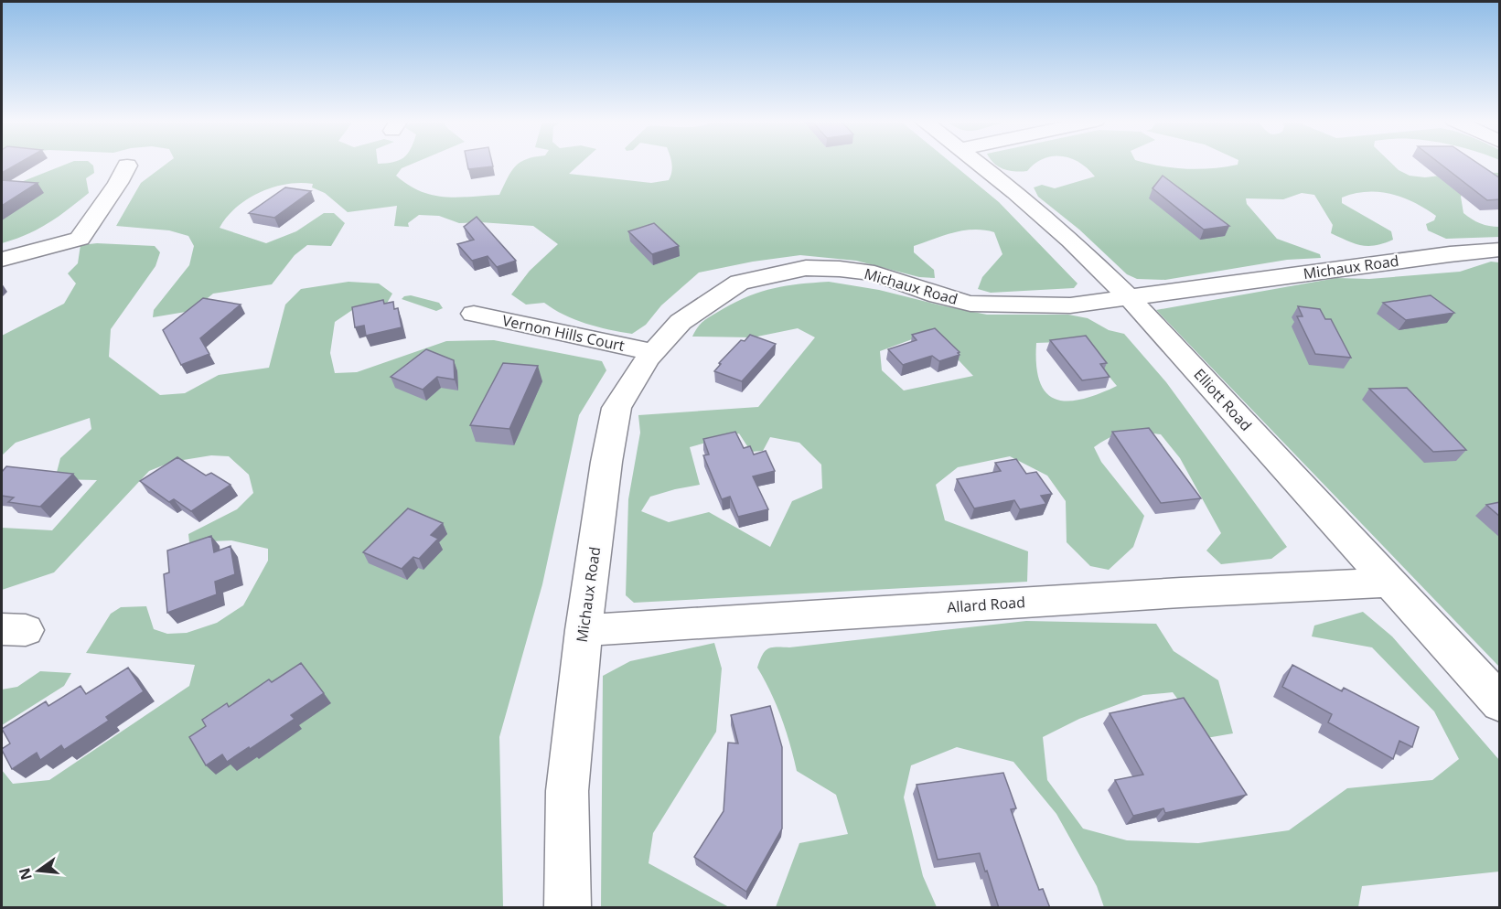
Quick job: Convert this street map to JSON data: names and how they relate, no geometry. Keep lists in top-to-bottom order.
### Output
{
  "streets": {
    "street": [
      "Michaux Road",
      "Vernon Hills Court",
      "Elliott Road",
      "Allard Road"
    ]
  },
  "crossings": [
    ["Michaux Road", "Vernon Hills Court"],
    ["Michaux Road", "Elliott Road"],
    ["Michaux Road", "Allard Road"],
    ["Elliott Road", "Allard Road"]
  ],
  "north": "left"
}
